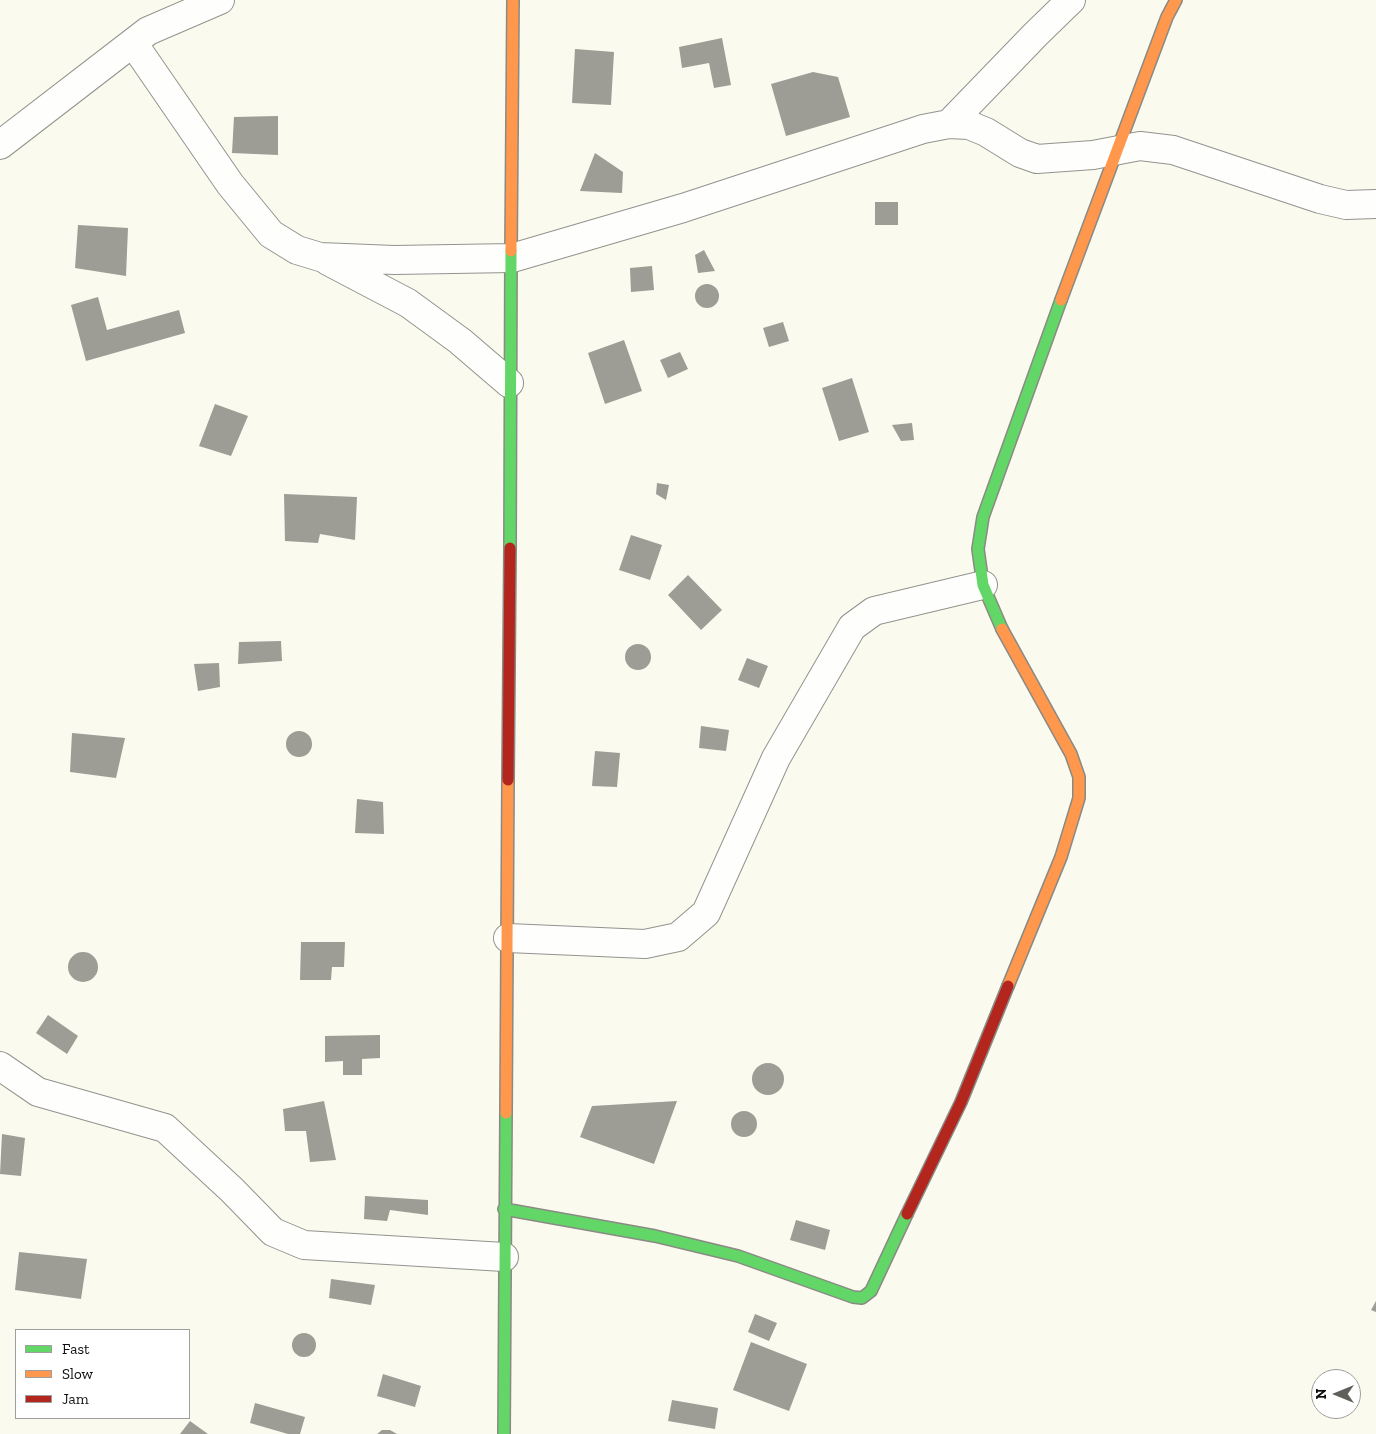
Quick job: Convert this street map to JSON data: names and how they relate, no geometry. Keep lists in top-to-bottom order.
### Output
{
  "legend": ["Fast", "Slow", "Jam"],
  "north": "left"
}
